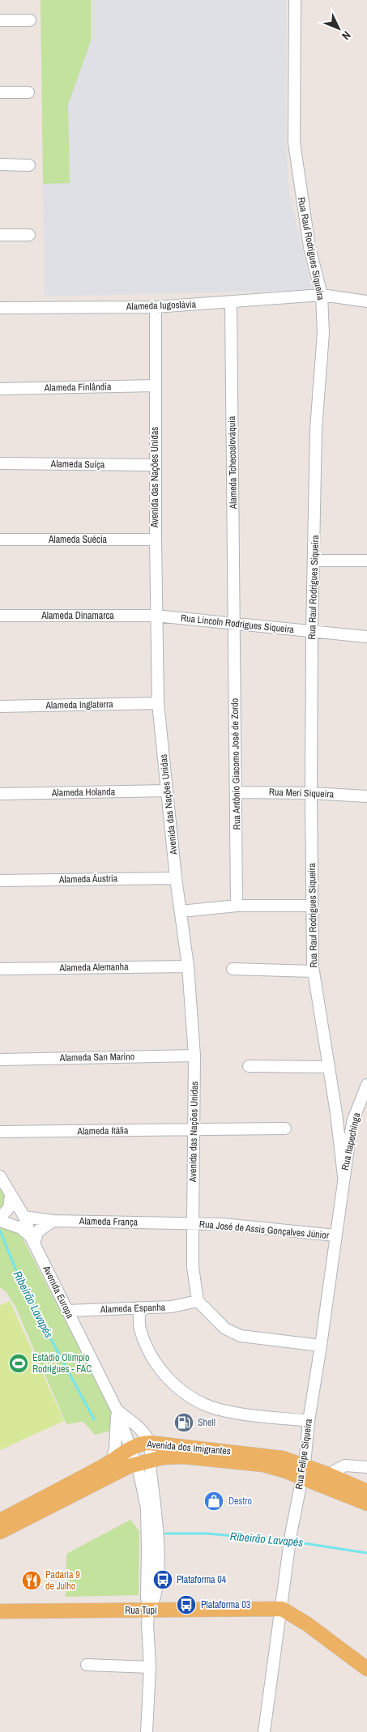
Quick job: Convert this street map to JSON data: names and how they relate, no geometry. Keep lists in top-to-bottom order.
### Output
{
  "streets": {
    "main road": ["Avenida dos Imigrantes", "Rua Tupi"],
    "street": [
      "Rua Raul Rodrigues Siqueira",
      "Alameda Iugoslávia",
      "Alameda Finlândia",
      "Alameda Tchecoslováquia",
      "Alameda Suíça",
      "Avenida das Nações Unidas",
      "Alameda Suécia",
      "Alameda Dinamarca",
      "Rua Lincoln Rodrigues Siqueira",
      "Alameda Inglaterra",
      "Rua Antônio Giacomo José de Zordo",
      "Alameda Holanda",
      "Rua Meri Siqueira",
      "Alameda Áustria",
      "Alameda Alemanha",
      "Alameda San Marino",
      "Alameda Itália",
      "Rua Itapechinga",
      "Alameda França",
      "Rua José de Assis Gonçalves Júnior",
      "Avenida Europa",
      "Alameda Espanha",
      "Rua Felipe Siqueira"
    ]
  },
  "crossings": [
    ["Rua Raul Rodrigues Siqueira", "Alameda Iugoslávia"],
    ["Rua Raul Rodrigues Siqueira", "Rua Lincoln Rodrigues Siqueira"],
    ["Rua Raul Rodrigues Siqueira", "Rua Meri Siqueira"],
    ["Rua Raul Rodrigues Siqueira", "Rua Itapechinga"],
    ["Rua Raul Rodrigues Siqueira", "Rua Felipe Siqueira"],
    ["Alameda Iugoslávia", "Alameda Tchecoslováquia"],
    ["Alameda Iugoslávia", "Avenida das Nações Unidas"],
    ["Alameda Finlândia", "Avenida das Nações Unidas"],
    ["Alameda Tchecoslováquia", "Rua Lincoln Rodrigues Siqueira"],
    ["Alameda Tchecoslováquia", "Rua Antônio Giacomo José de Zordo"],
    ["Alameda Suíça", "Avenida das Nações Unidas"],
    ["Avenida das Nações Unidas", "Alameda Suécia"],
    ["Avenida das Nações Unidas", "Alameda Dinamarca"],
    ["Avenida das Nações Unidas", "Rua Lincoln Rodrigues Siqueira"],
    ["Avenida das Nações Unidas", "Alameda Inglaterra"],
    ["Avenida das Nações Unidas", "Alameda Holanda"],
    ["Avenida das Nações Unidas", "Alameda Áustria"],
    ["Avenida das Nações Unidas", "Alameda Alemanha"],
    ["Avenida das Nações Unidas", "Alameda San Marino"],
    ["Avenida das Nações Unidas", "Alameda Itália"],
    ["Avenida das Nações Unidas", "Alameda França"],
    ["Avenida das Nações Unidas", "Rua José de Assis Gonçalves Júnior"],
    ["Avenida das Nações Unidas", "Alameda Espanha"],
    ["Alameda Dinamarca", "Rua Lincoln Rodrigues Siqueira"],
    ["Rua Lincoln Rodrigues Siqueira", "Rua Antônio Giacomo José de Zordo"],
    ["Rua Antônio Giacomo José de Zordo", "Rua Meri Siqueira"],
    ["Rua Itapechinga", "Rua Felipe Siqueira"],
    ["Alameda França", "Rua José de Assis Gonçalves Júnior"],
    ["Alameda França", "Avenida Europa"],
    ["Rua José de Assis Gonçalves Júnior", "Rua Felipe Siqueira"],
    ["Avenida Europa", "Alameda Espanha"],
    ["Avenida Europa", "Avenida dos Imigrantes"],
    ["Avenida Europa", "Rua Tupi"],
    ["Avenida dos Imigrantes", "Rua Felipe Siqueira"],
    ["Rua Felipe Siqueira", "Rua Tupi"]
  ],
  "water": ["Ribeirão Lavapés"],
  "places": {
    "sports": ["Estádio Olímpio Rodrigues - FAC"],
    "fuel station": ["Shell"],
    "shop": ["Destro"],
    "bus stop": ["Plataforma 04", "Plataforma 03"],
    "restaurant": ["Padaria 9 de Julho"]
  },
  "north": "bottom right"
}
